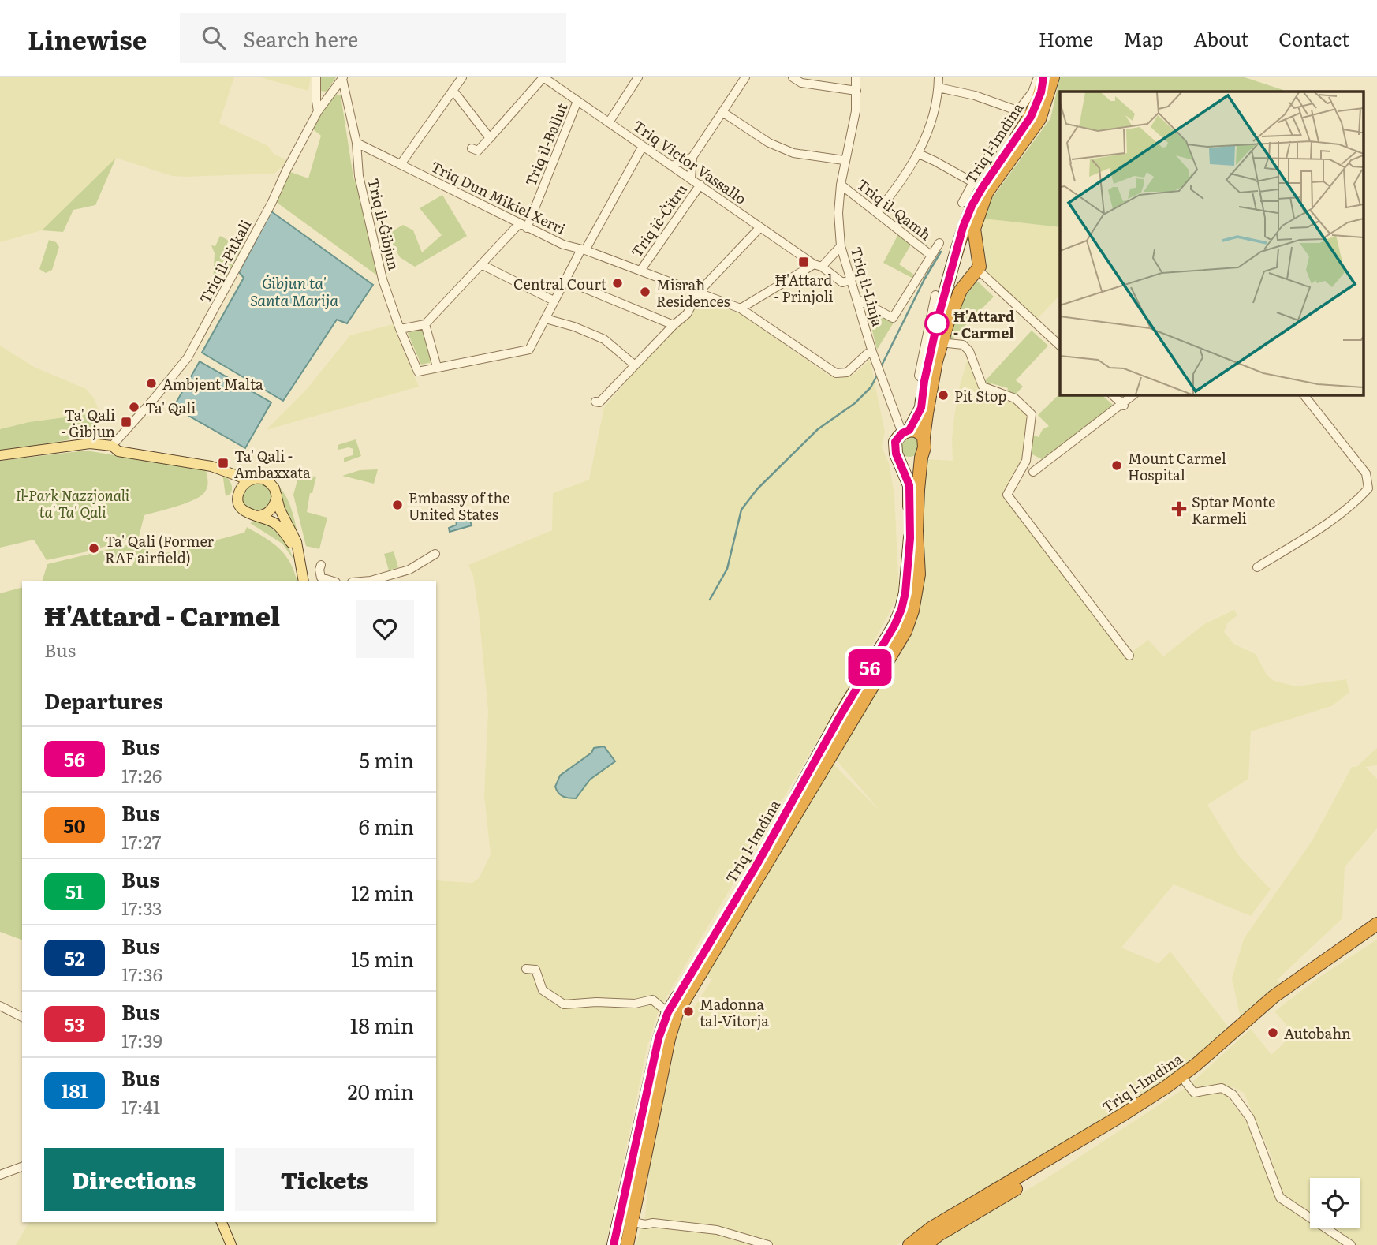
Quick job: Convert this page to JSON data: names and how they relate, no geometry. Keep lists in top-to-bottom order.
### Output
{
  "streets": {
    "highway": ["Triq l-Imdina"],
    "street": [
      "Triq il-Ballut",
      "Triq Victor Vassallo",
      "Triq Dun Mikiel Xerri",
      "Triq il-Qamħ",
      "Triq iċ-Ċitru",
      "Triq il-Ġibjun",
      "Triq il-Pitkali",
      "Triq il-Linja"
    ]
  },
  "crossings": [
    ["Triq l-Imdina", "Triq il-Linja"],
    ["Triq il-Ballut", "Triq Victor Vassallo"],
    ["Triq il-Ballut", "Triq Dun Mikiel Xerri"],
    ["Triq Victor Vassallo", "Triq iċ-Ċitru"],
    ["Triq Victor Vassallo", "Triq il-Linja"],
    ["Triq Dun Mikiel Xerri", "Triq iċ-Ċitru"],
    ["Triq Dun Mikiel Xerri", "Triq il-Ġibjun"],
    ["Triq Dun Mikiel Xerri", "Triq il-Linja"],
    ["Triq il-Qamħ", "Triq il-Linja"],
    ["Triq il-Ġibjun", "Triq il-Pitkali"]
  ],
  "water": ["Ġibjun ta' Santa Marija"],
  "parks": ["Il-Park Nazzjonali ta' Ta' Qali"],
  "places": {
    "transit": ["Ħ'Attard - Prinjoli", "Ta' Qali - Ġibjun", "Ta' Qali - Ambaxxata"],
    "other": [
      "Central Court",
      "Misraħ Residences",
      "Ħ'Attard - Carmel",
      "Ambjent Malta",
      "Pit Stop",
      "Ta' Qali",
      "Mount Carmel Hospital",
      "Embassy of the United States",
      "Ta' Qali (Former RAF airfield)",
      "Madonna tal-Vitorja",
      "Autobahn"
    ],
    "health": ["Sptar Monte Karmeli"]
  },
  "lines": ["bus line 56"],
  "page": {
    "header": "Linewise",
    "search": "Search here",
    "nav": [
      "Home",
      "Map",
      "About",
      "Contact"
    ],
    "on_map": "56",
    "heading": [
      ["Ħ'Attard - Carmel", "Bus"],
      "Departures"
    ],
    "list": [
      {
        "mark": "56",
        "name": "Bus",
        "note": "17:26",
        "value": "5 min"
      },
      {
        "mark": "50",
        "name": "Bus",
        "note": "17:27",
        "value": "6 min"
      },
      {
        "mark": "51",
        "name": "Bus",
        "note": "17:33",
        "value": "12 min"
      },
      {
        "mark": "52",
        "name": "Bus",
        "note": "17:36",
        "value": "15 min"
      },
      {
        "mark": "53",
        "name": "Bus",
        "note": "17:39",
        "value": "18 min"
      },
      {
        "mark": "181",
        "name": "Bus",
        "note": "17:41",
        "value": "20 min"
      }
    ],
    "buttons": ["Directions", "Tickets"]
  }
}
